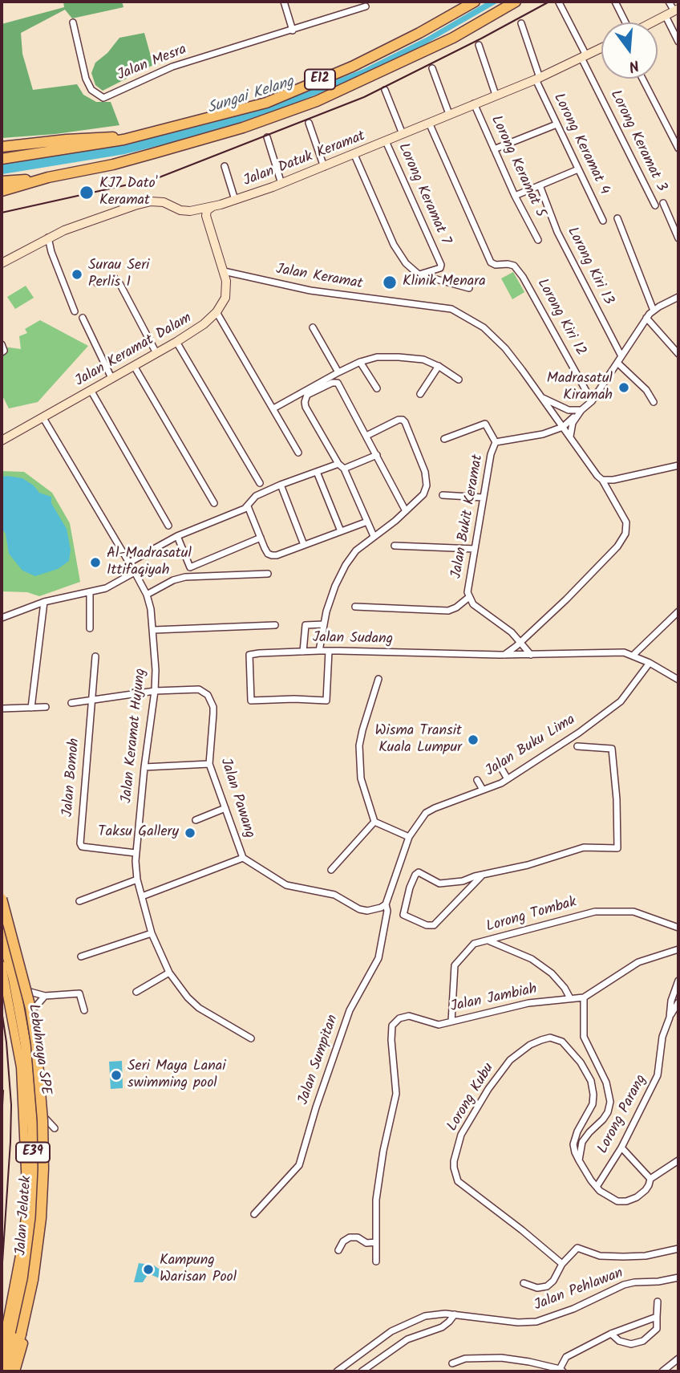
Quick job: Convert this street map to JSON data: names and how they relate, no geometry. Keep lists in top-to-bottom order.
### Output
{
  "streets": {
    "highway": ["E12", "Lebuhraya SPE", "E39"],
    "main road": ["Jalan Jelatek"],
    "street": [
      "Jalan Mesra",
      "Lorong Keramat 3",
      "Lorong Keramat 4",
      "Jalan Datuk Keramat",
      "Lorong Keramat 5",
      "Lorong Keramat 7",
      "Lorong Kiri 13",
      "Jalan Keramat",
      "Lorong Kiri 12",
      "Jalan Keramat Dalam",
      "Jalan Bukit Keramat",
      "Jalan Sudang",
      "Jalan Keramat Hujung",
      "Jalan Buku Lima",
      "Jalan Bomoh",
      "Jalan Pawang",
      "Lorong Tombak",
      "Jalan Jambiah",
      "Jalan Sumpitan",
      "Lorong Kubu",
      "Lorong Parang",
      "Jalan Pehlawan"
    ]
  },
  "crossings": [
    ["Lorong Keramat 3", "Jalan Datuk Keramat"],
    ["Lorong Keramat 4", "Jalan Datuk Keramat"],
    ["Jalan Datuk Keramat", "Lorong Keramat 5"],
    ["Jalan Datuk Keramat", "Lorong Keramat 7"],
    ["Jalan Datuk Keramat", "Lorong Kiri 12"],
    ["Jalan Keramat", "Jalan Bukit Keramat"],
    ["Jalan Keramat Dalam", "Jalan Keramat Hujung"],
    ["Jalan Bukit Keramat", "Jalan Sudang"],
    ["Jalan Keramat Hujung", "Jalan Bomoh"],
    ["Jalan Keramat Hujung", "Jalan Pawang"],
    ["Jalan Buku Lima", "Jalan Sumpitan"],
    ["Jalan Bomoh", "Jalan Pawang"],
    ["Lorong Tombak", "Jalan Jambiah"],
    ["Lebuhraya SPE", "Jalan Jelatek"]
  ],
  "water": ["Sungai Kelang"],
  "places": [
    "KJ7 Dato' Keramat",
    "Surau Seri Perlis 1",
    "Klinik Menara",
    "Madrasatul Kiramah",
    "Al-Madrasatul Ittifaqiyah",
    "Wisma Transit Kuala Lumpur",
    "Taksu Gallery",
    "Seri Maya Lanai swimming pool",
    "Kampung Warisan Pool"
  ],
  "north": "bottom"
}
